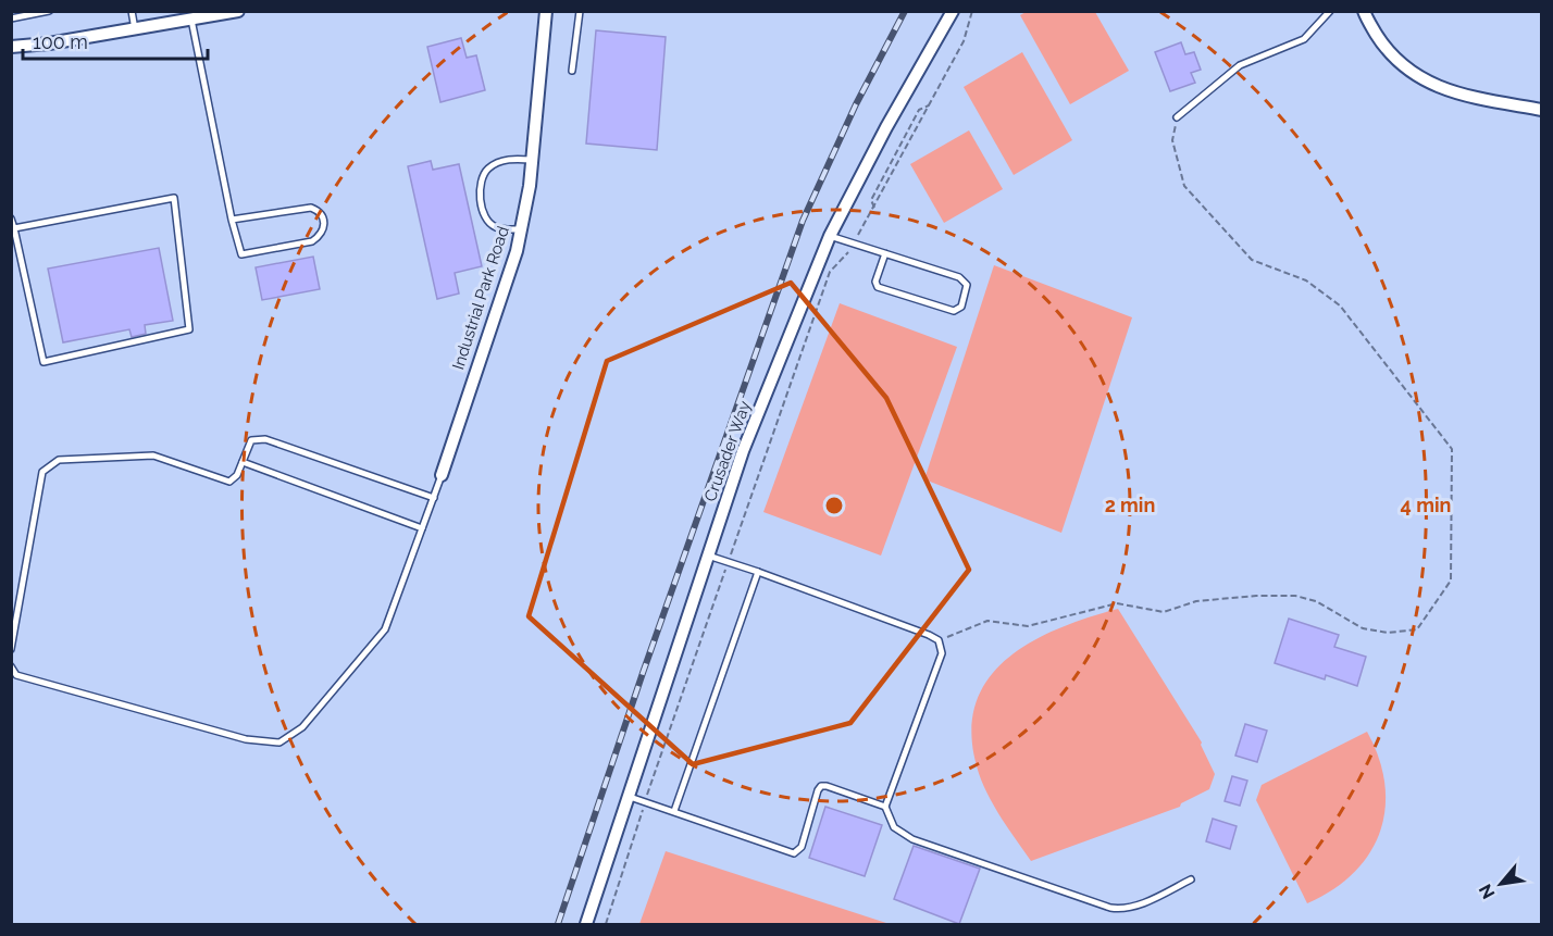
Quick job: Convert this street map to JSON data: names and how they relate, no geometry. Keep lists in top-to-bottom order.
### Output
{
  "streets": {
    "street": ["Industrial Park Road", "Crusader Way"]
  },
  "scale_bar": "100 m",
  "north": "bottom left",
  "rings": ["2 min", "4 min"]
}
